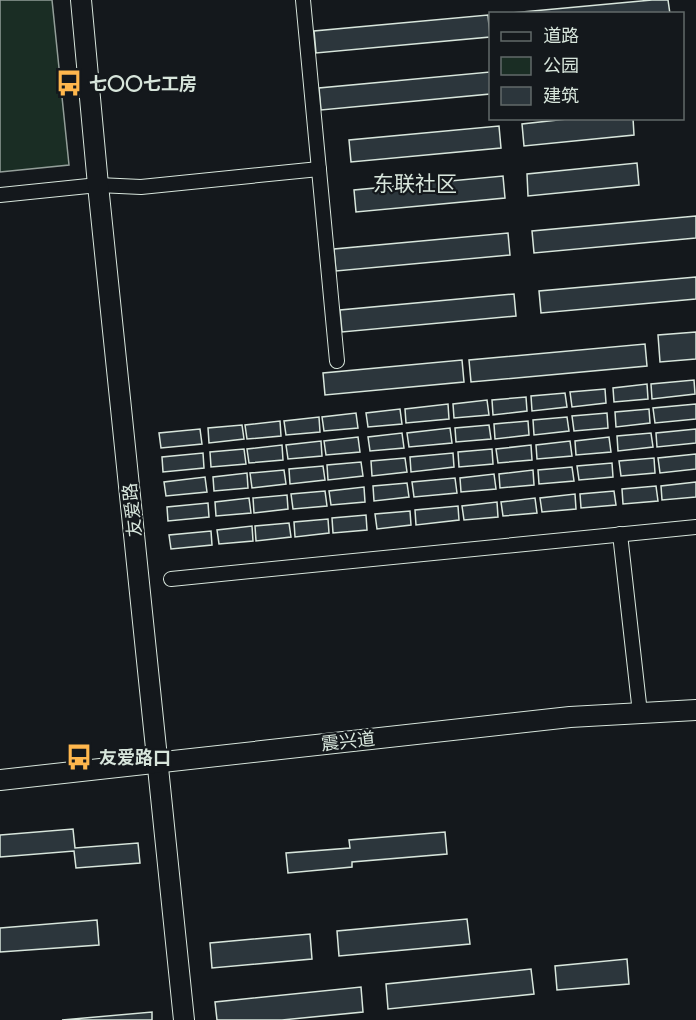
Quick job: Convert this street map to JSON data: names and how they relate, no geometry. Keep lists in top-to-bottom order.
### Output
{
  "streets": {
    "street": ["友爱路", "震兴道"]
  },
  "crossings": [
    ["友爱路", "震兴道"]
  ],
  "districts": ["东联社区"],
  "places": {
    "bus stop": ["七〇〇七工房", "友爱路口"]
  },
  "legend": ["道路", "公园", "建筑"]
}
